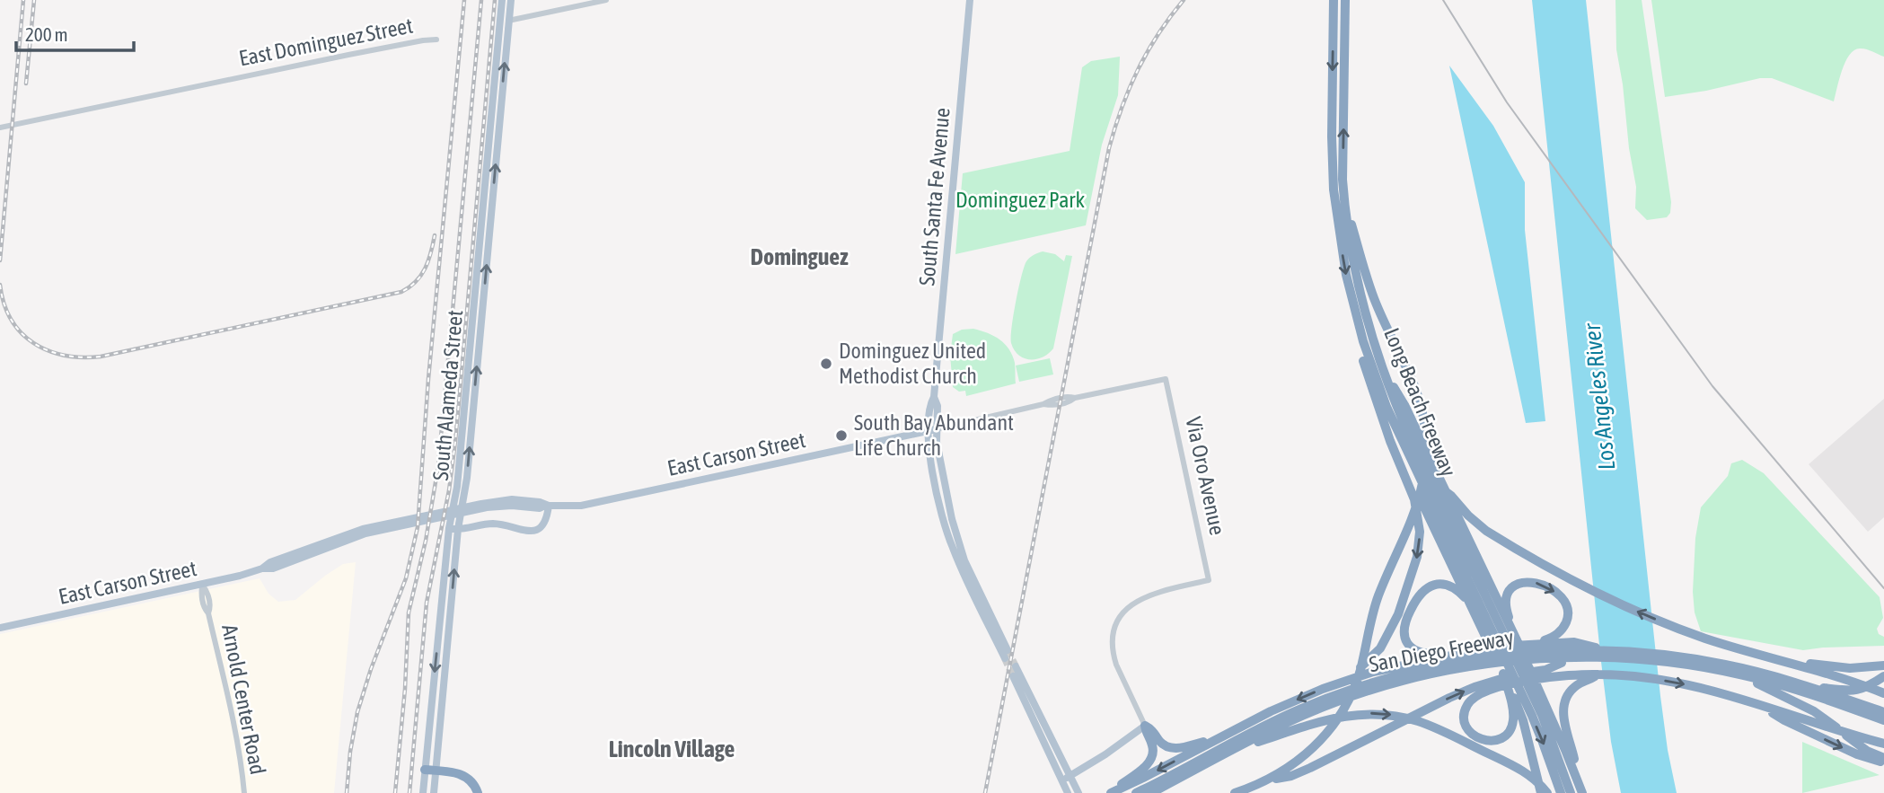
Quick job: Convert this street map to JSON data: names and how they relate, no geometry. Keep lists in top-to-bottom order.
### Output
{
  "streets": {
    "highway": ["Long Beach Freeway", "San Diego Freeway"],
    "main road": ["South Santa Fe Avenue", "South Alameda Street", "East Carson Street"],
    "street": ["East Dominguez Street", "Via Oro Avenue", "Arnold Center Road"]
  },
  "crossings": [
    ["South Santa Fe Avenue", "East Carson Street"],
    ["East Carson Street", "Via Oro Avenue"],
    ["East Carson Street", "Arnold Center Road"]
  ],
  "districts": ["Dominguez", "Lincoln Village"],
  "water": ["Los Angeles River"],
  "parks": ["Dominguez Park"],
  "places": ["Dominguez United Methodist Church", "South Bay Abundant Life Church"],
  "scale_bar": "200 m"
}
